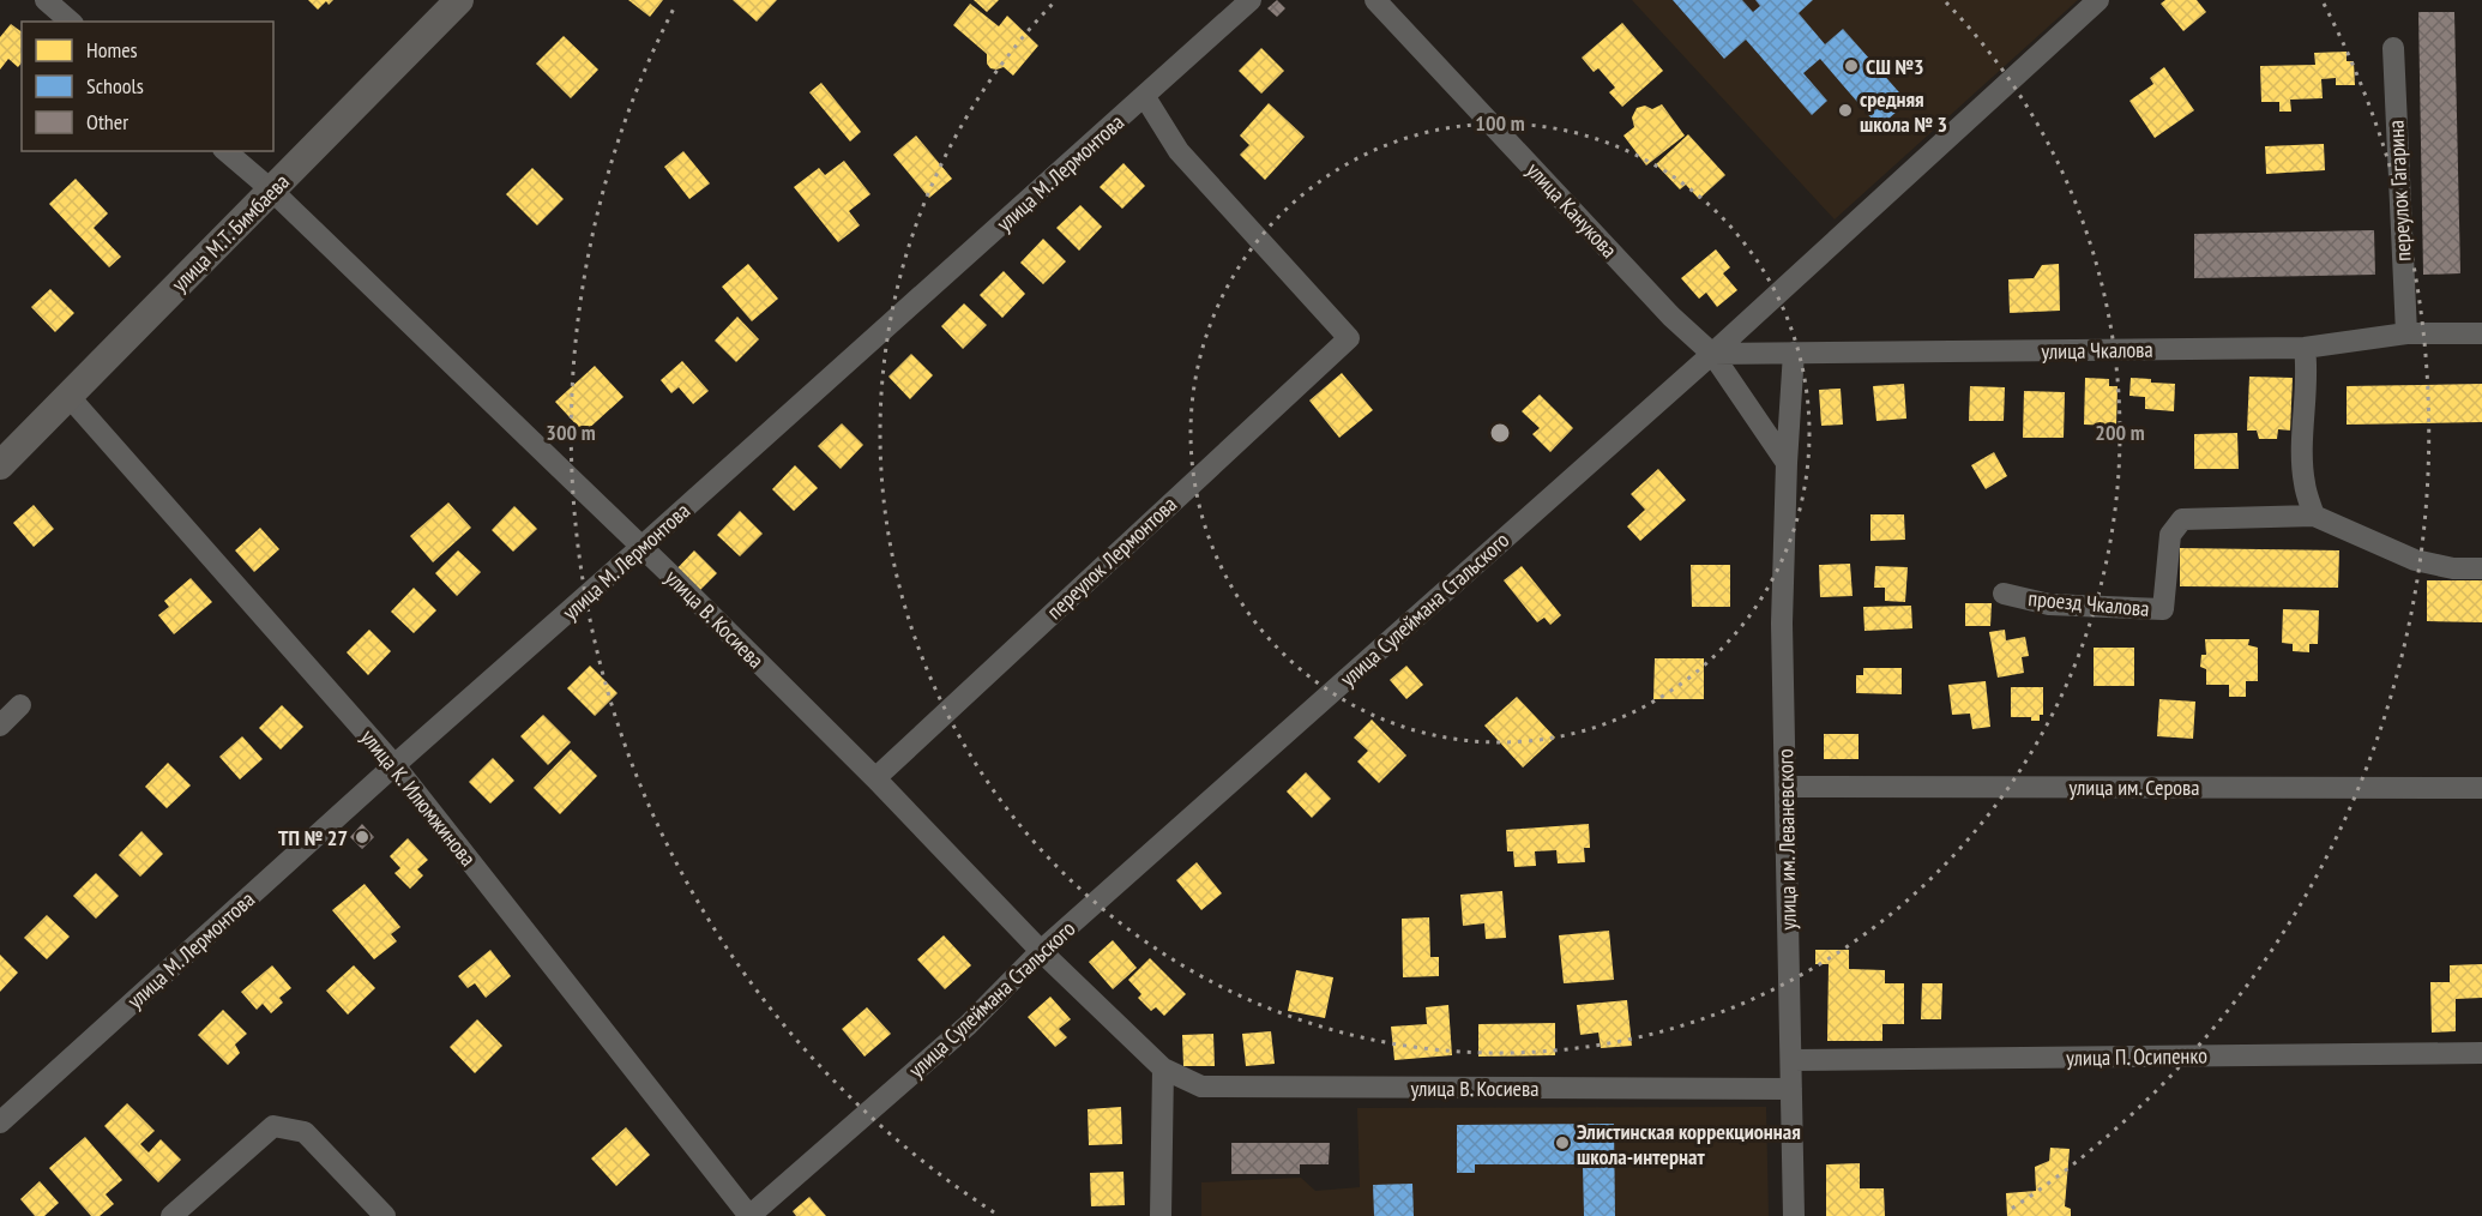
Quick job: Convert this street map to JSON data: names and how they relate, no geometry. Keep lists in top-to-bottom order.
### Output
{
  "streets": {
    "main road": ["улица М.Т. Бимбаева"],
    "street": [
      "улица М. Лермонтова",
      "переулок Гагарина",
      "улица Канукова",
      "улица Чкалова",
      "переулок Лермонтова",
      "проезд Чкалова",
      "улица Сулеймана Стальского",
      "улица В. Косиева",
      "улица им. Серова",
      "улица К. Илюмжинова",
      "улица им. Леваневского",
      "улица П. Осипенко"
    ]
  },
  "crossings": [
    ["улица М. Лермонтова", "переулок Лермонтова"],
    ["улица М. Лермонтова", "улица В. Косиева"],
    ["улица М. Лермонтова", "улица К. Илюмжинова"],
    ["переулок Гагарина", "улица Чкалова"],
    ["улица Канукова", "улица Чкалова"],
    ["улица Канукова", "улица Сулеймана Стальского"],
    ["улица М.Т. Бимбаева", "улица В. Косиева"],
    ["улица М.Т. Бимбаева", "улица К. Илюмжинова"],
    ["улица Чкалова", "улица Сулеймана Стальского"],
    ["улица Чкалова", "улица им. Леваневского"],
    ["переулок Лермонтова", "улица В. Косиева"],
    ["улица Сулеймана Стальского", "улица В. Косиева"],
    ["улица Сулеймана Стальского", "улица К. Илюмжинова"],
    ["улица В. Косиева", "улица им. Леваневского"],
    ["улица им. Серова", "улица им. Леваневского"],
    ["улица им. Леваневского", "улица П. Осипенко"]
  ],
  "places": [
    "СШ №3",
    "средняя школа № 3",
    "ТП № 27",
    "Элистинская коррекционная школа-интернат"
  ],
  "legend": ["Homes", "Schools", "Other"],
  "rings": ["100 m", "200 m", "300 m"]
}
